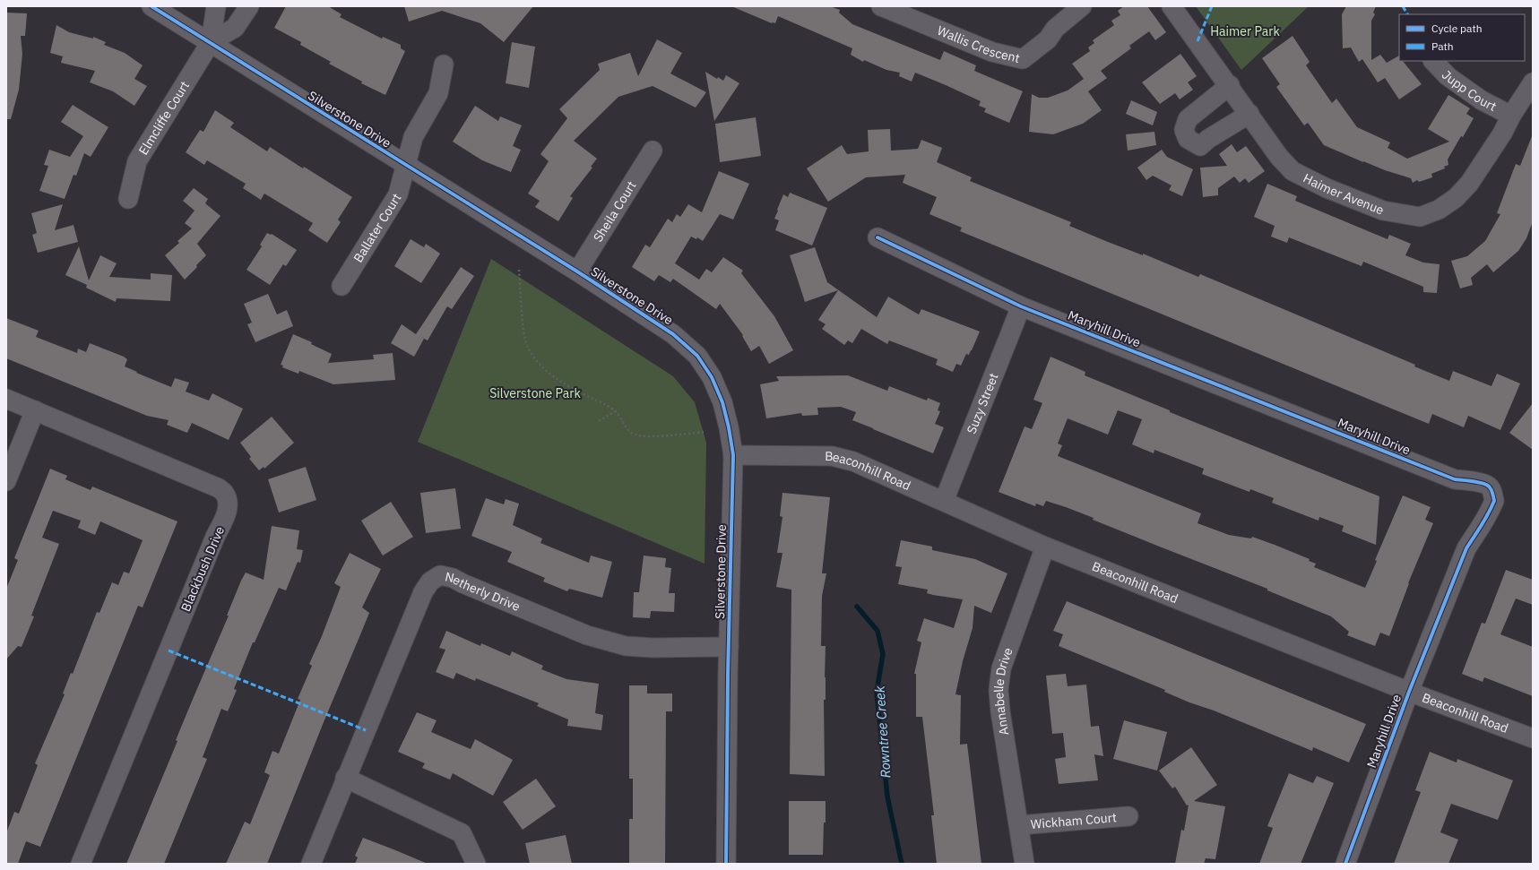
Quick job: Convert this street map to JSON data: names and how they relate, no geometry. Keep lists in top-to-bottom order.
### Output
{
  "streets": {
    "street": [
      "Wallis Crescent",
      "Jupp Court",
      "Elmcliffe Court",
      "Silverstone Drive",
      "Haimer Avenue",
      "Sheila Court",
      "Ballater Court",
      "Maryhill Drive",
      "Suzy Street",
      "Beaconhill Road",
      "Blackbush Drive",
      "Netherly Drive",
      "Annabelle Drive",
      "Wickham Court"
    ]
  },
  "crossings": [
    ["Jupp Court", "Haimer Avenue"],
    ["Elmcliffe Court", "Silverstone Drive"],
    ["Silverstone Drive", "Sheila Court"],
    ["Silverstone Drive", "Ballater Court"],
    ["Silverstone Drive", "Beaconhill Road"],
    ["Silverstone Drive", "Netherly Drive"],
    ["Maryhill Drive", "Suzy Street"],
    ["Maryhill Drive", "Beaconhill Road"],
    ["Suzy Street", "Beaconhill Road"],
    ["Beaconhill Road", "Annabelle Drive"],
    ["Annabelle Drive", "Wickham Court"]
  ],
  "water": ["Rowntree Creek"],
  "parks": ["Haimer Park", "Silverstone Park"],
  "legend": ["Cycle path", "Path"]
}
